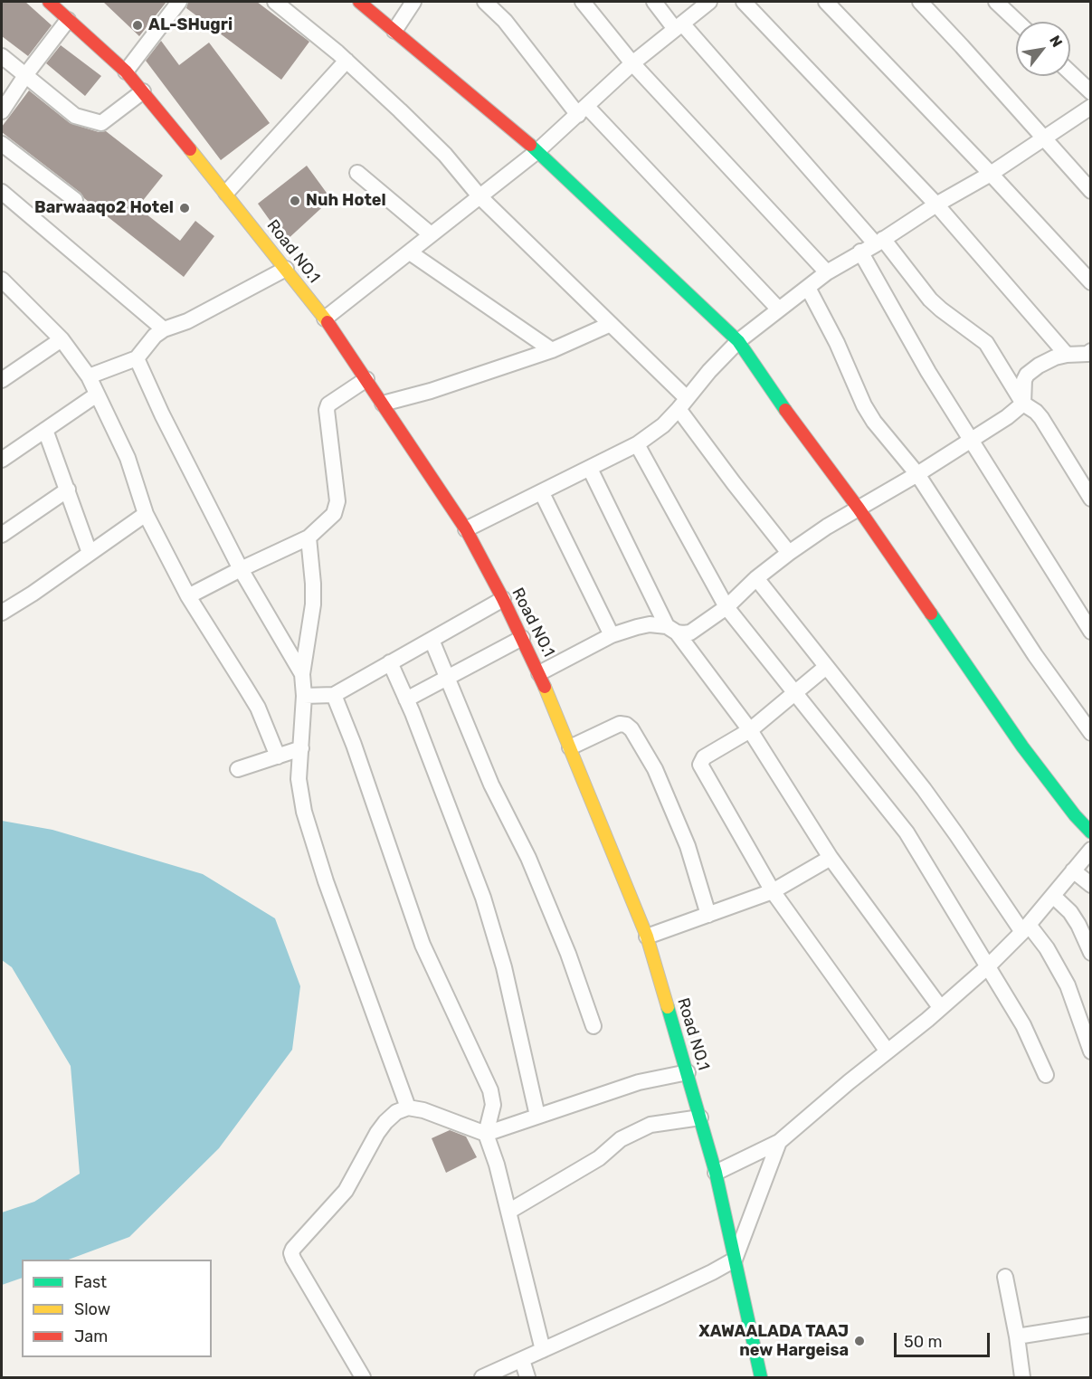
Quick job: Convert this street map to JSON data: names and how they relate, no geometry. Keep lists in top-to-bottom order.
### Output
{
  "streets": {
    "main road": ["Road NO.1"]
  },
  "places": [
    "AL-SHugri",
    "Nuh Hotel",
    "Barwaaqo2 Hotel",
    "XAWAALADA TAAJ new Hargeisa"
  ],
  "legend": ["Fast", "Slow", "Jam"],
  "scale_bar": "50 m",
  "north": "top right"
}
